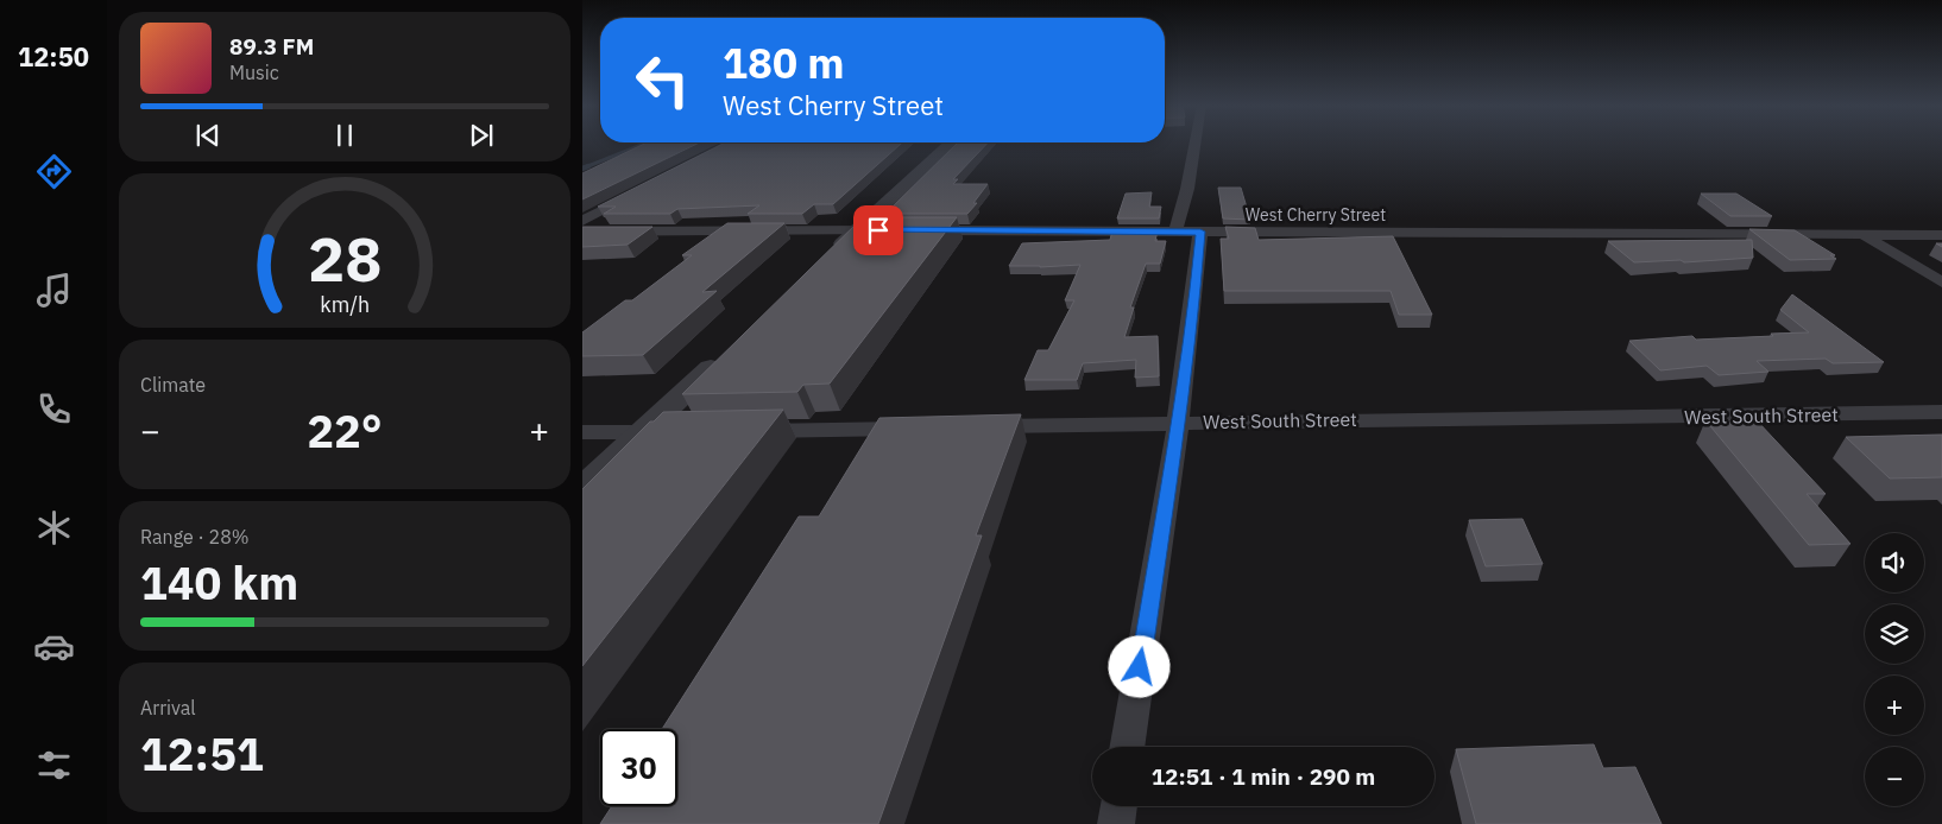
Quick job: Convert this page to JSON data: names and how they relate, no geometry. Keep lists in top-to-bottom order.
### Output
{
  "streets": {
    "street": ["West Cherry Street", "West South Street"]
  },
  "page": {
    "tabs": "12:50",
    "turn": ["180 m", "West Cherry Street"],
    "song": ["89.3 FM", "Music"],
    "tile": [
      "Climate",
      ["Range · 28%", "140 km"],
      ["Arrival", "12:51"]
    ],
    "heat": ["−", "22°", "+"],
    "map_buttons": ["+", "−"],
    "limit": "30",
    "trip": "12:51 · 1 min · 290 m",
    "gauge": ["28", "km/h"]
  }
}
